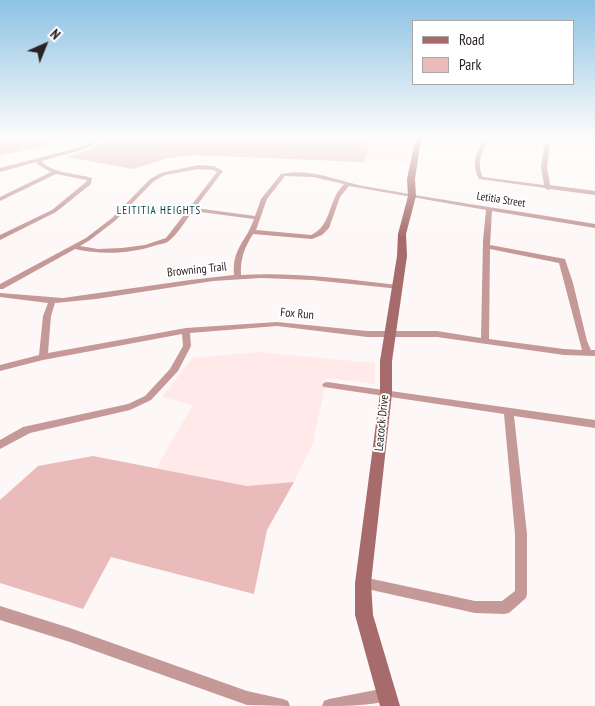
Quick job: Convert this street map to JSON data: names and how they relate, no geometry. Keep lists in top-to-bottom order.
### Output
{
  "streets": {
    "street": [
      "Letitia Street",
      "Browning Trail",
      "Fox Run",
      "Leacock Drive"
    ]
  },
  "crossings": [
    ["Letitia Street", "Browning Trail"],
    ["Letitia Street", "Leacock Drive"],
    ["Browning Trail", "Leacock Drive"],
    ["Fox Run", "Leacock Drive"]
  ],
  "districts": ["LEITITIA HEIGHTS"],
  "legend": ["Road", "Park"],
  "north": "top right"
}
